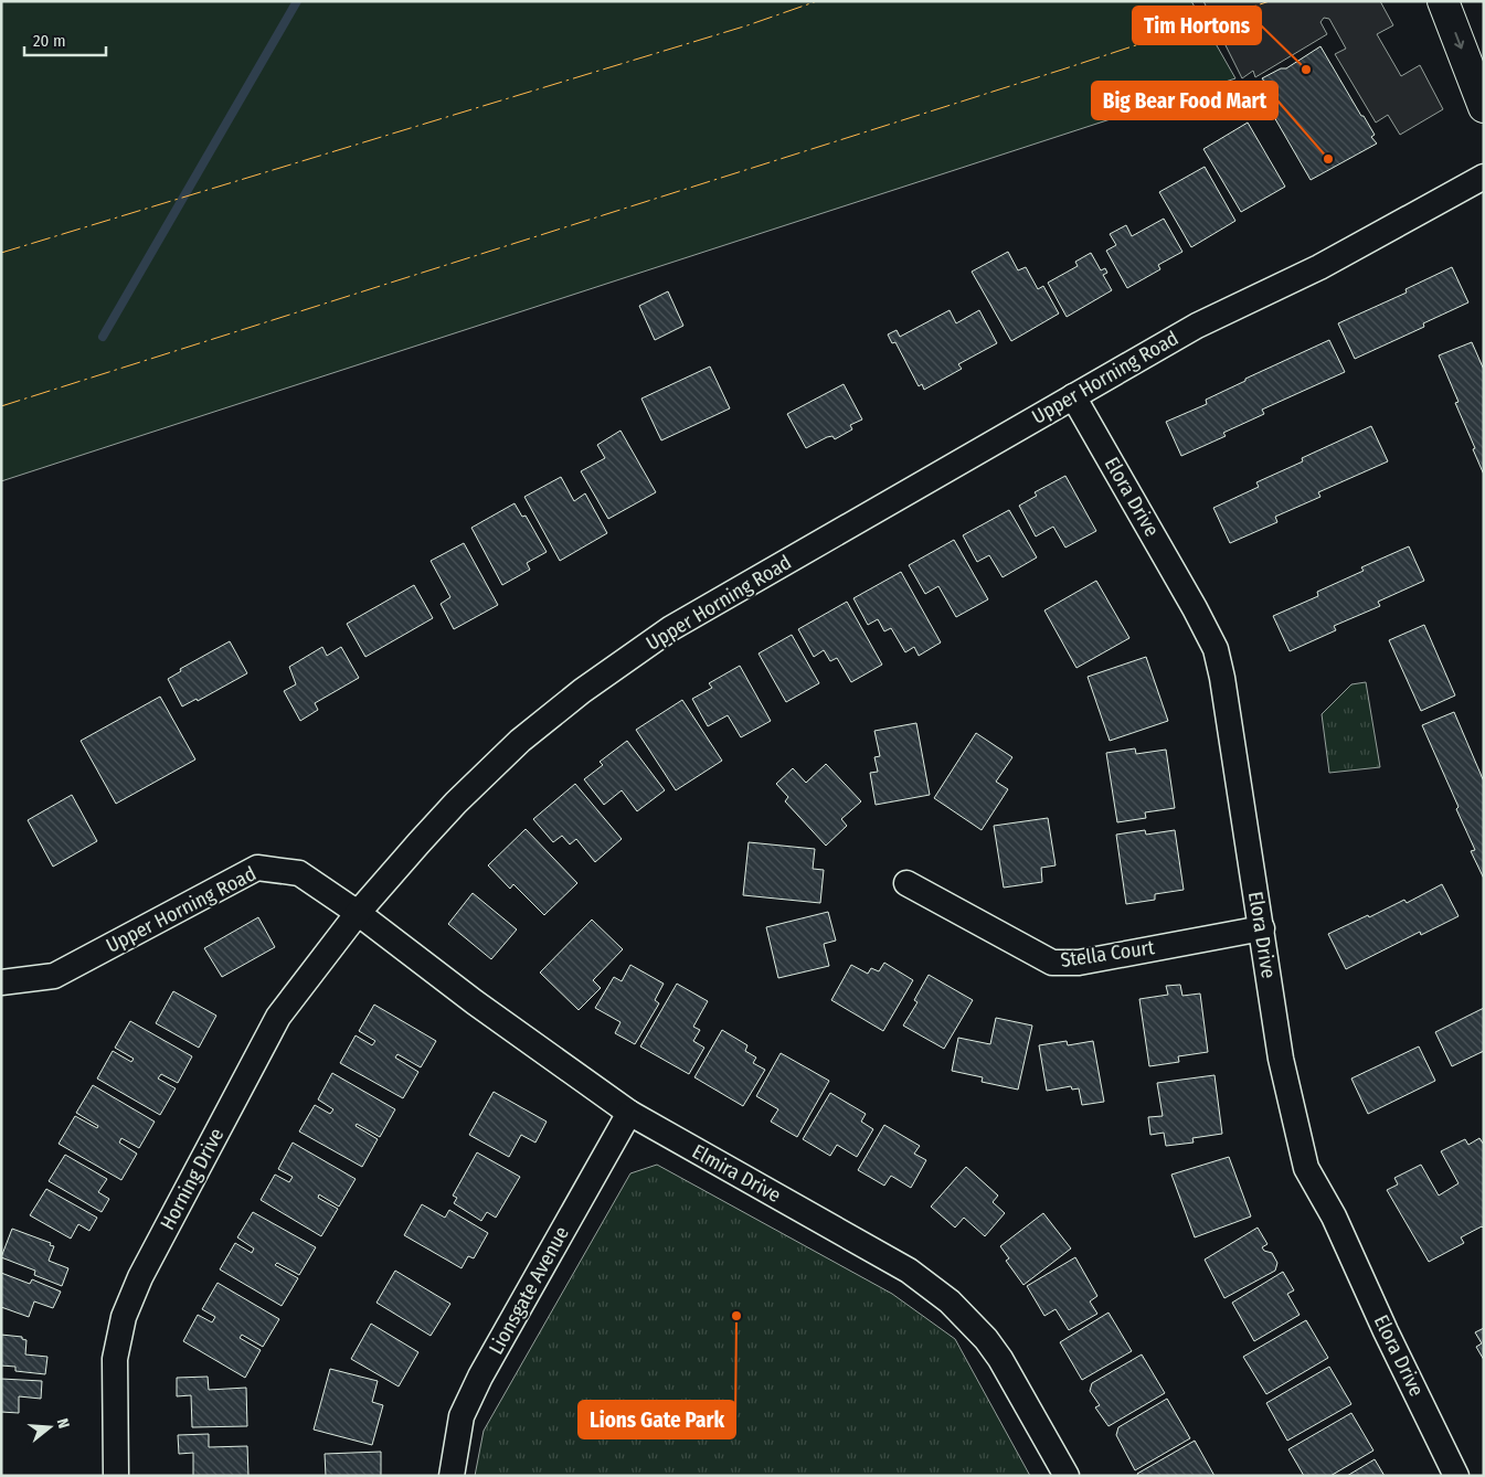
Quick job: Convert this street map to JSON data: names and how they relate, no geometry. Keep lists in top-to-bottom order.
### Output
{
  "streets": {
    "street": [
      "Upper Horning Road",
      "Elora Drive",
      "Stella Court",
      "Elmira Drive",
      "Horning Drive",
      "Lionsgate Avenue"
    ]
  },
  "crossings": [
    ["Upper Horning Road", "Elora Drive"],
    ["Upper Horning Road", "Elmira Drive"],
    ["Upper Horning Road", "Horning Drive"],
    ["Elora Drive", "Stella Court"],
    ["Elmira Drive", "Horning Drive"],
    ["Elmira Drive", "Lionsgate Avenue"]
  ],
  "places": ["Tim Hortons", "Big Bear Food Mart", "Lions Gate Park"],
  "scale_bar": "20 m",
  "north": "right"
}
